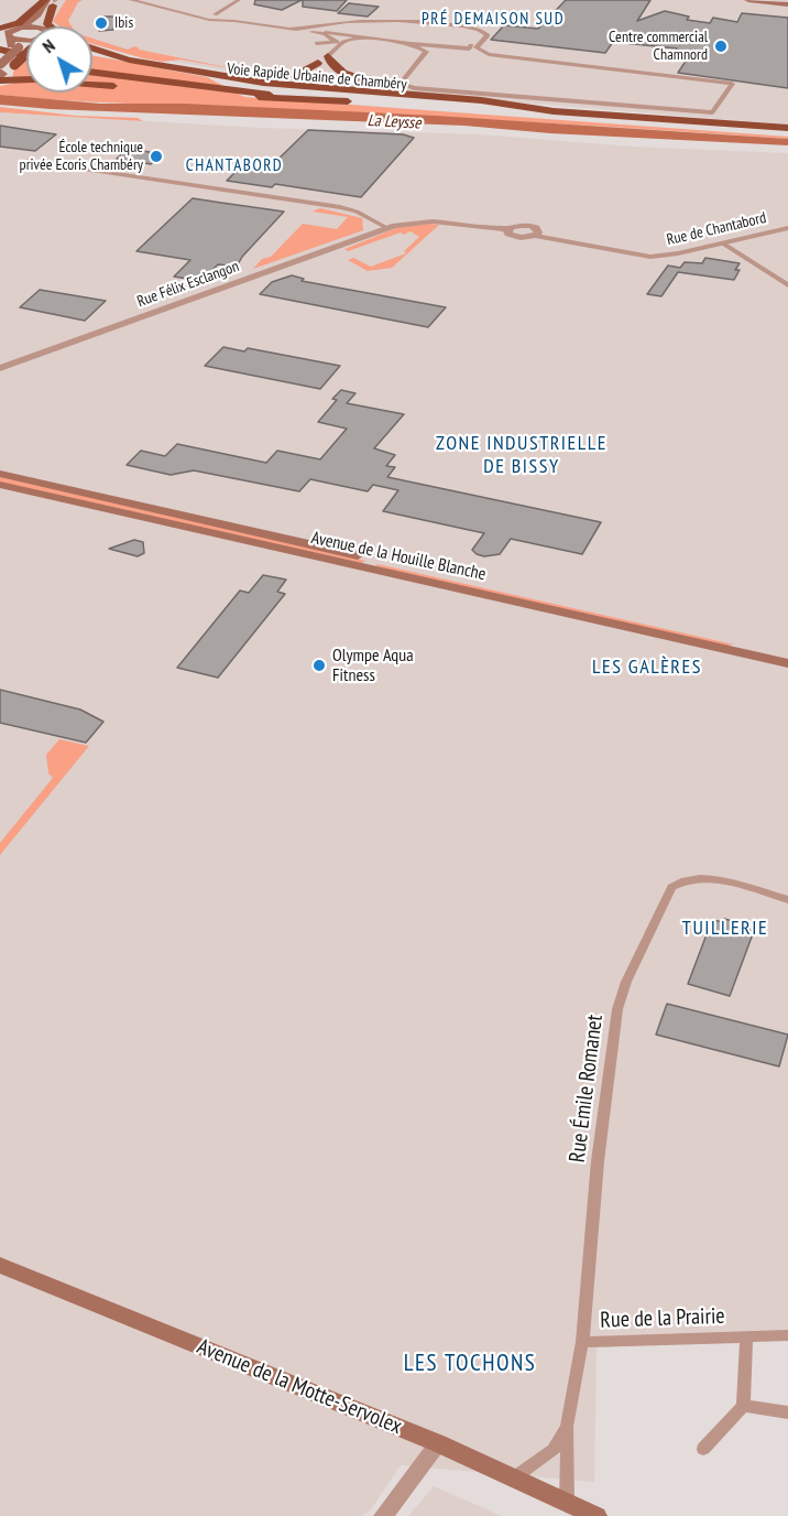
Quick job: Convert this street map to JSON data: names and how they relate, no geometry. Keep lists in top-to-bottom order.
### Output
{
  "streets": {
    "highway": ["Voie Rapide Urbaine de Chambéry"],
    "main road": ["Avenue de la Houille Blanche", "Avenue de la Motte-Servolex"],
    "street": [
      "Rue de Chantabord",
      "Rue Félix Esclangon",
      "Rue Émile Romanet",
      "Rue de la Prairie"
    ]
  },
  "crossings": [
    ["Rue de Chantabord", "Rue Félix Esclangon"],
    ["Rue Émile Romanet", "Rue de la Prairie"],
    ["Rue Émile Romanet", "Avenue de la Motte-Servolex"]
  ],
  "districts": [
    "PRÉ DEMAISON SUD",
    "CHANTABORD",
    "ZONE INDUSTRIELLE DE BISSY",
    "LES GALÈRES",
    "TUILLERIE",
    "LES TOCHONS"
  ],
  "water": ["La Leysse"],
  "places": [
    "Ibis",
    "Centre commercial Chamnord",
    "École technique privée Ecoris Chambéry",
    "Olympe Aqua Fitness"
  ],
  "north": "top left"
}
